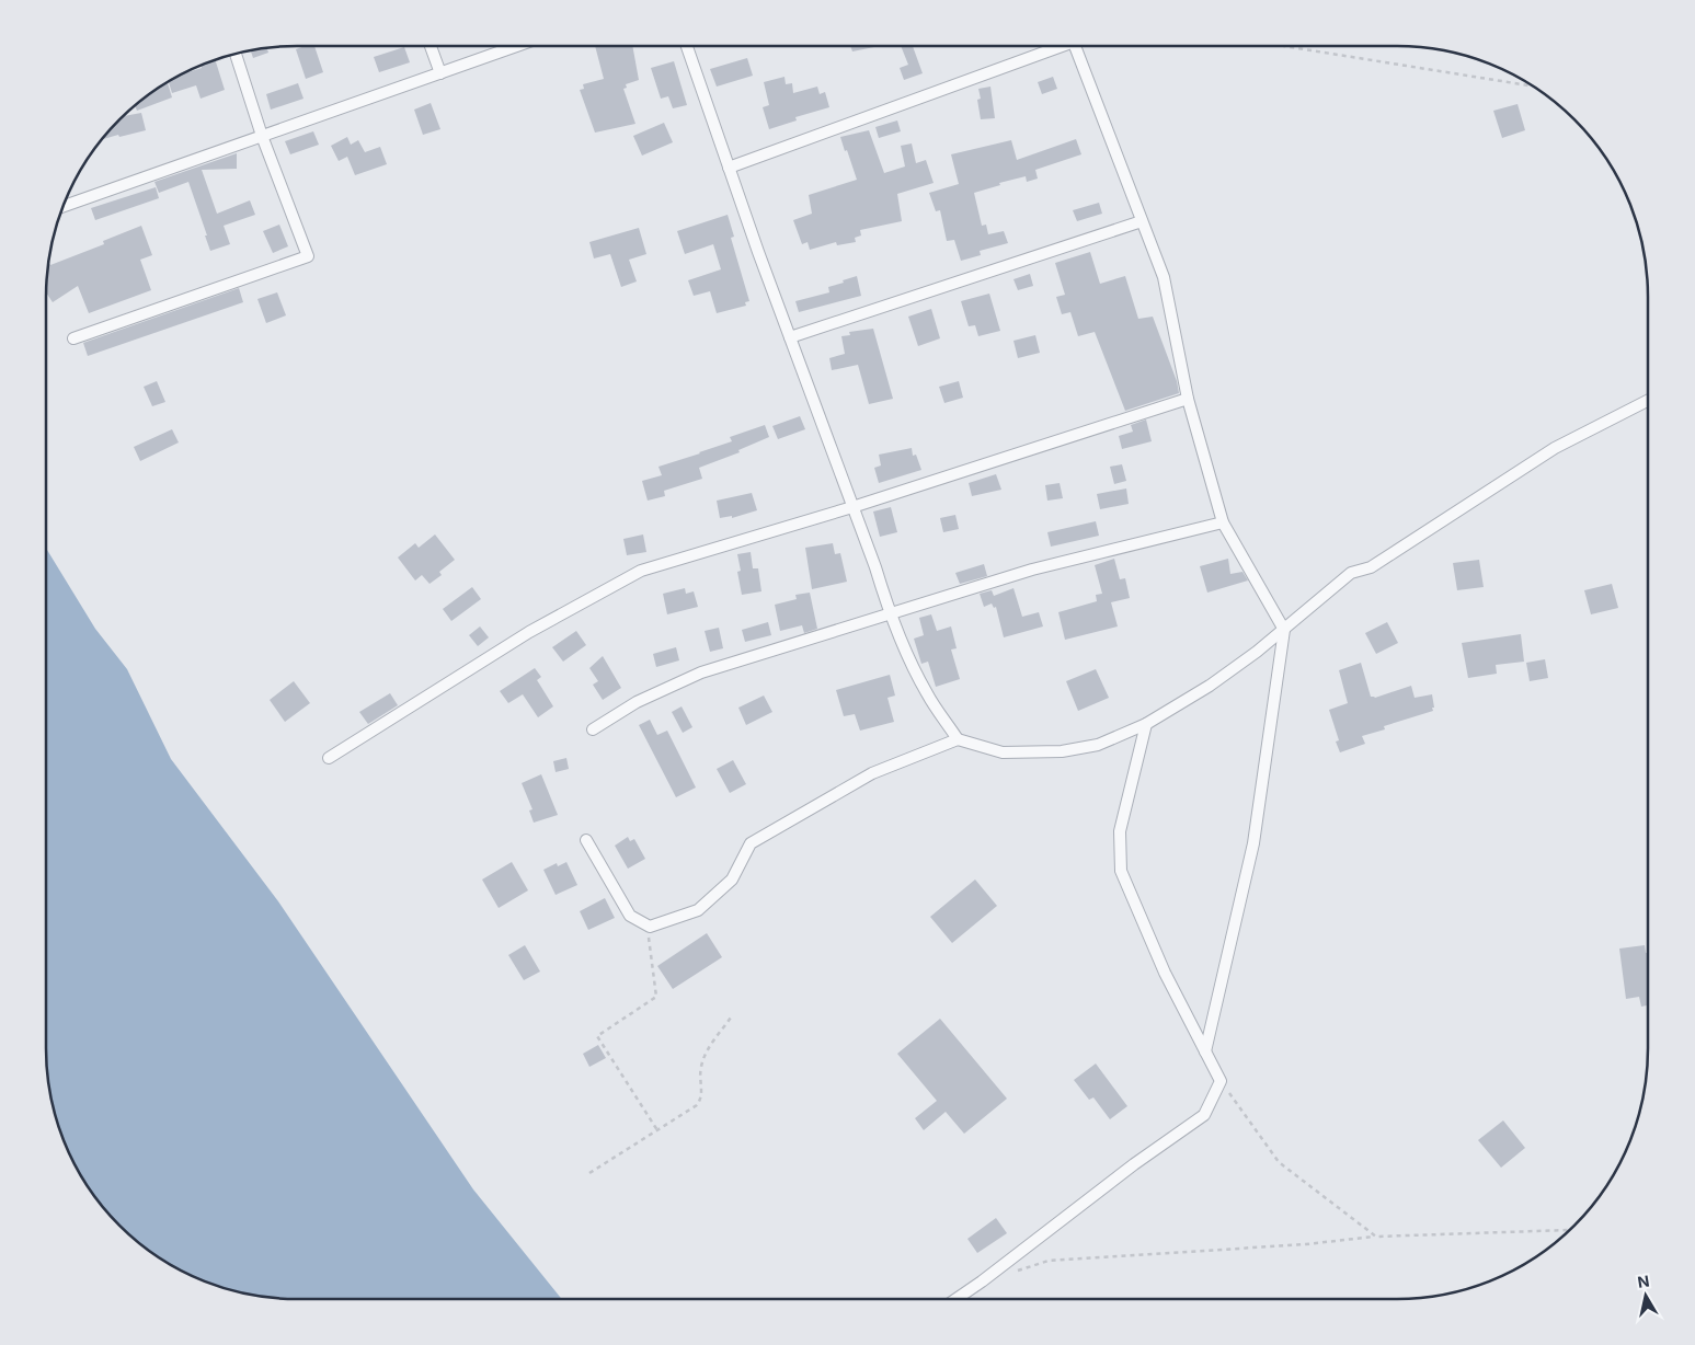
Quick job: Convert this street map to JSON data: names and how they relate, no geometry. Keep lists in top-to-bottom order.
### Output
{
  "north": "top"
}
